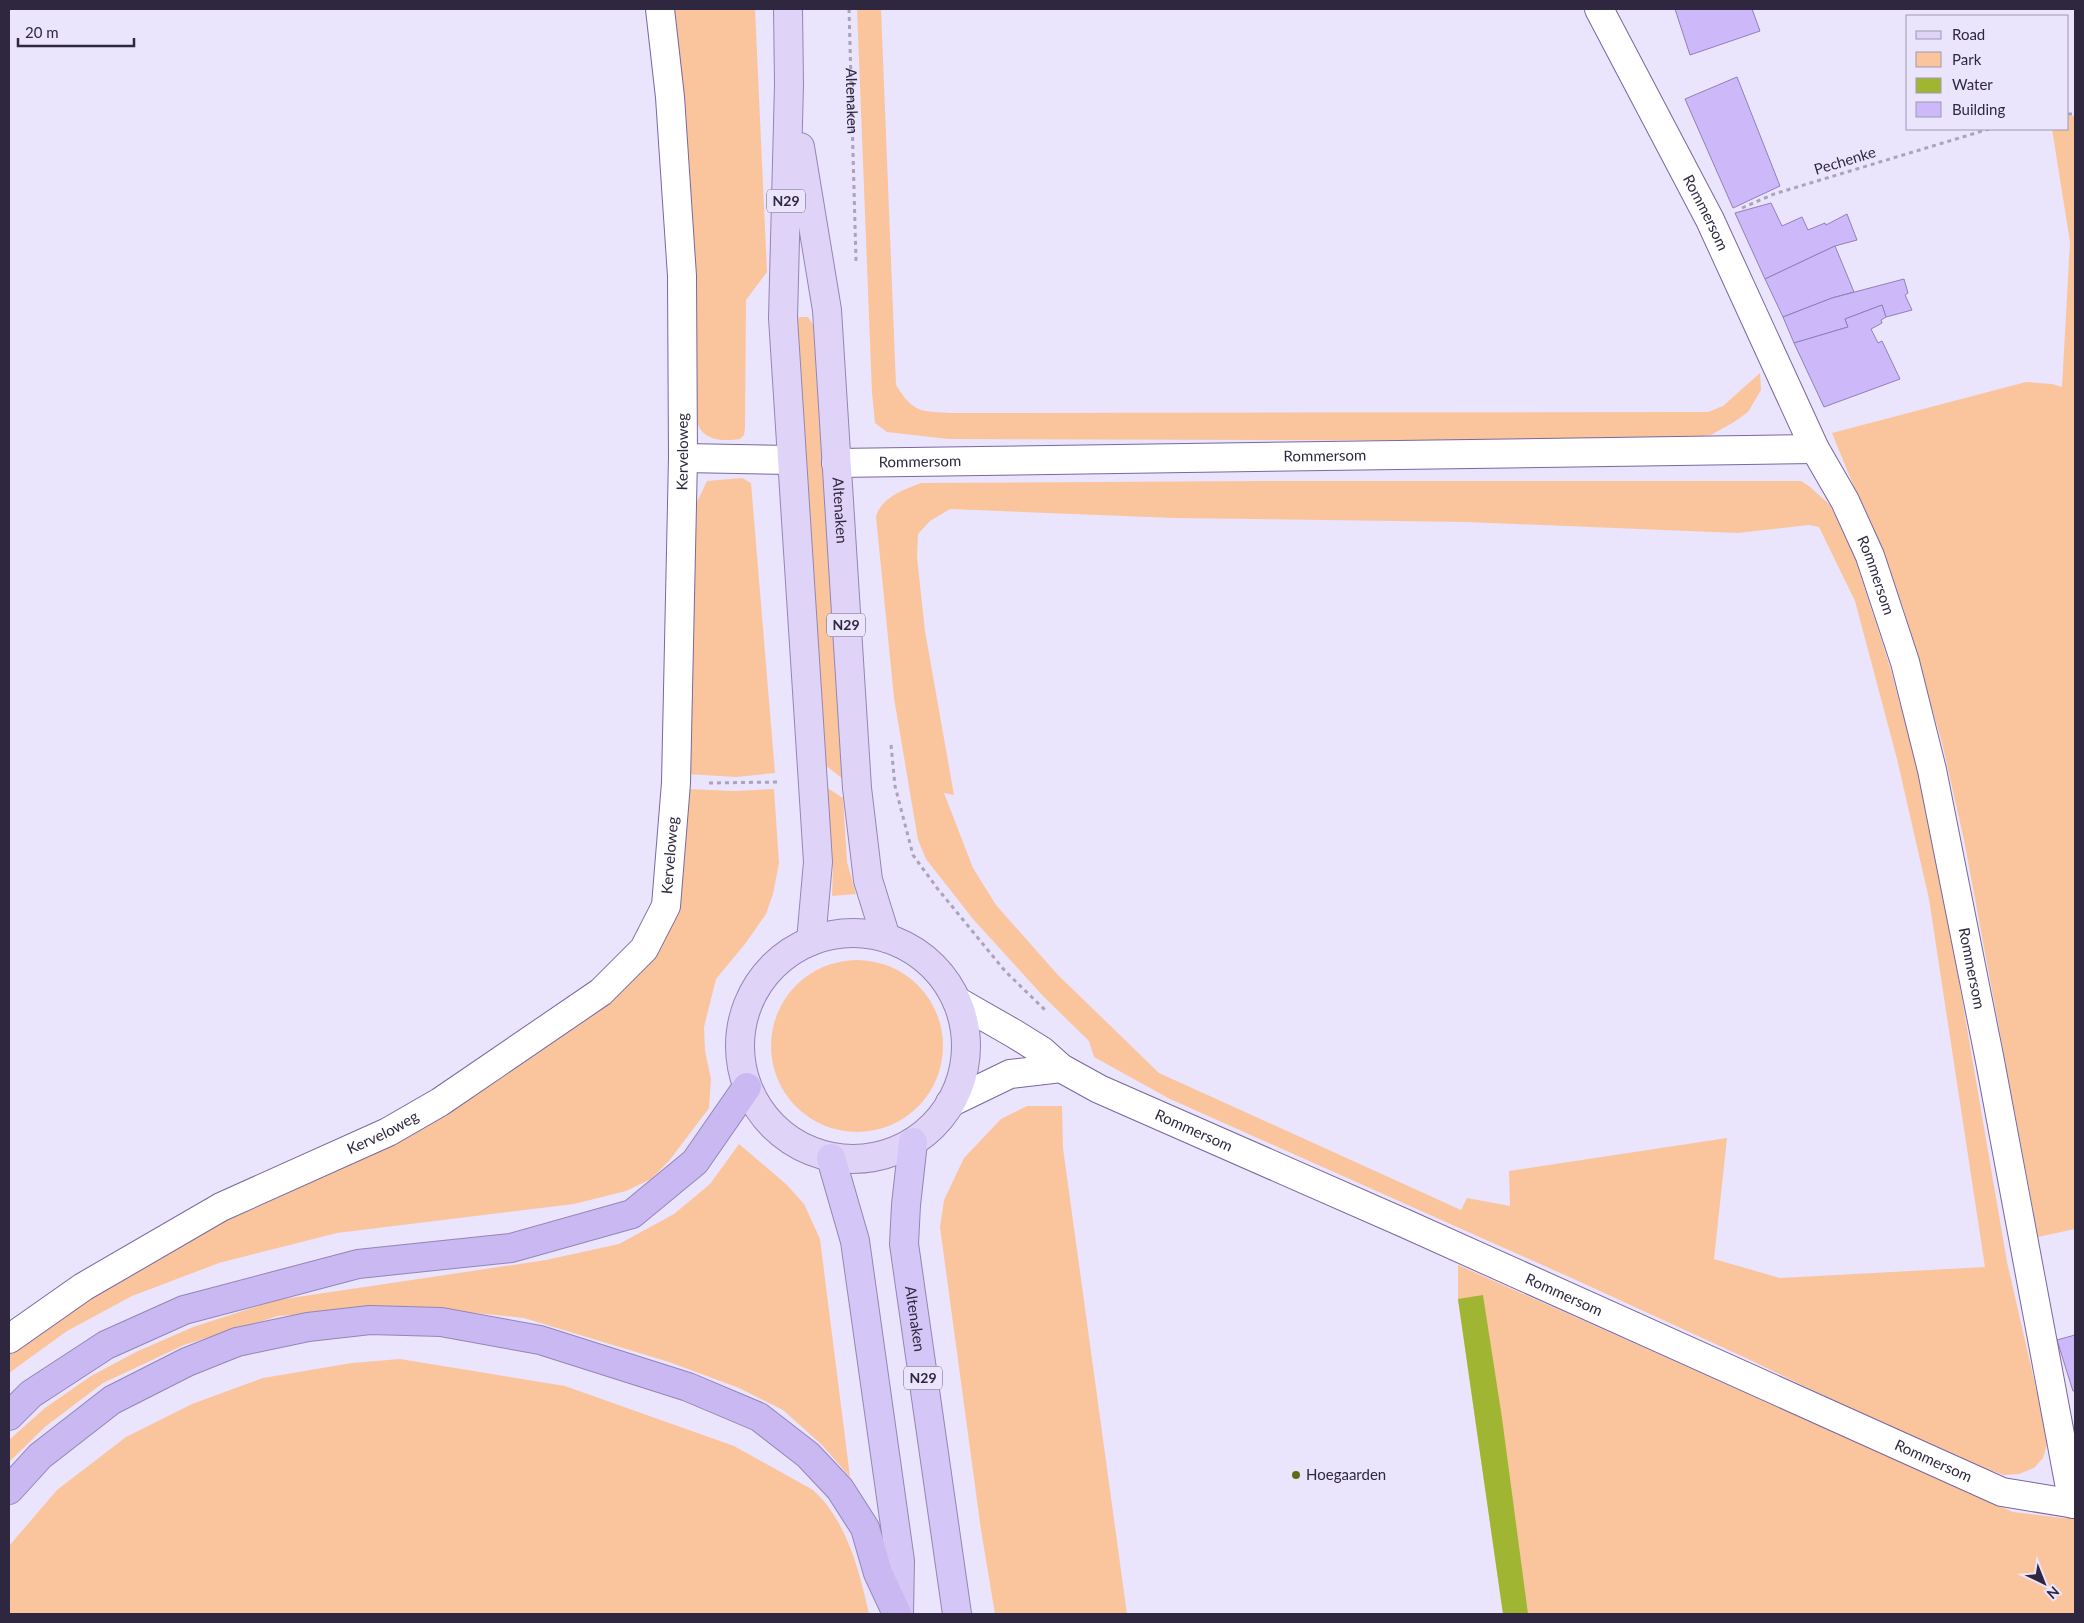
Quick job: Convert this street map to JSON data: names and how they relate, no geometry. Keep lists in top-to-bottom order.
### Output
{
  "streets": {
    "highway": ["Altenaken", "N29"],
    "street": ["Rommersom", "Kerveloweg"],
    "path": ["Pechenke"]
  },
  "crossings": [
    ["Altenaken", "Rommersom"],
    ["Pechenke", "Rommersom"]
  ],
  "places": ["Hoegaarden"],
  "legend": [
    "Road",
    "Park",
    "Water",
    "Building"
  ],
  "scale_bar": "20 m",
  "north": "bottom right"
}
